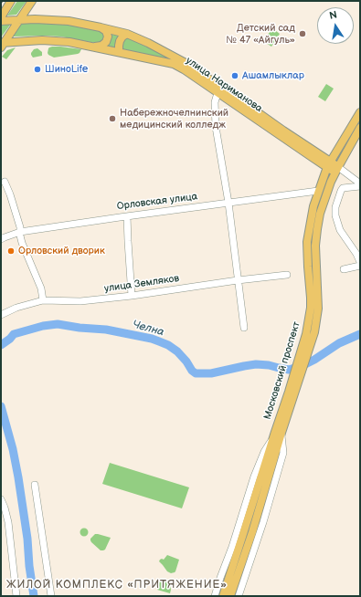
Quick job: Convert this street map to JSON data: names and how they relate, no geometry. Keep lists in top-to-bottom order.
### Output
{
  "streets": {
    "main road": ["улица Нариманова", "Московский проспект"],
    "street": ["Орловская улица", "улица Земляков"]
  },
  "crossings": [
    ["улица Нариманова", "Московский проспект"],
    ["Орловская улица", "Московский проспект"]
  ],
  "districts": ["ЖИЛОЙ КОМПЛЕКС «ПРИТЯЖЕНИЕ»"],
  "water": ["Челна"],
  "places": [
    "Детский сад № 47 «Айгуль»",
    "ШиноLife",
    "Ашамлыклар",
    "Набережночелнинский медицинский колледж",
    "Орловский дворик"
  ],
  "north": "top"
}
